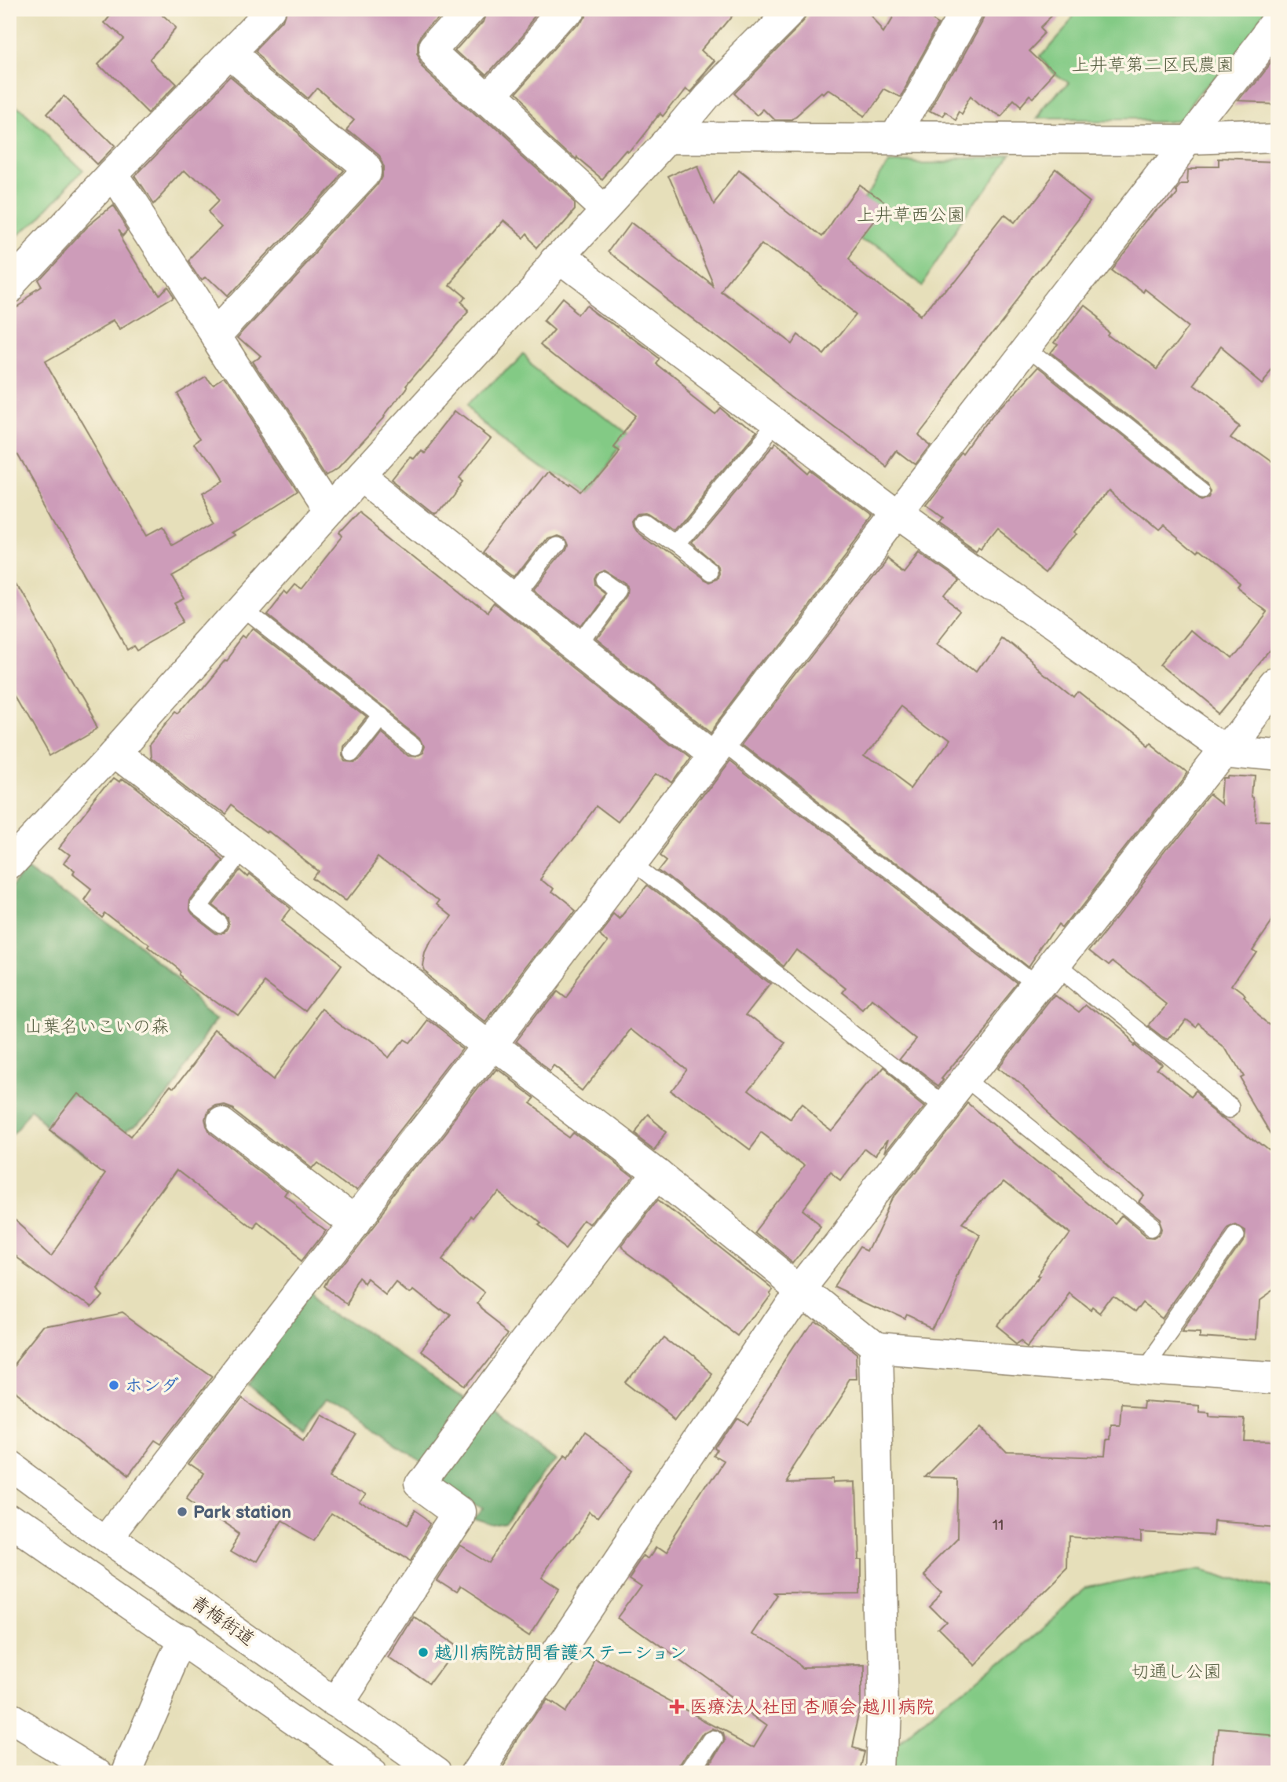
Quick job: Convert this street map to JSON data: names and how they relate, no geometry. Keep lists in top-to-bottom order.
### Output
{
  "streets": {
    "street": ["青梅街道"]
  },
  "parks": [
    "上井草第二区民農園",
    "上井草西公園",
    "山葉名いこいの森",
    "切通し公園"
  ],
  "places": {
    "other": ["ホンダ", "Park station", "越川病院訪問看護ステーション"],
    "health": ["医療法人社団 杏順会 越川病院"]
  },
  "house_numbers": ["11"]
}
